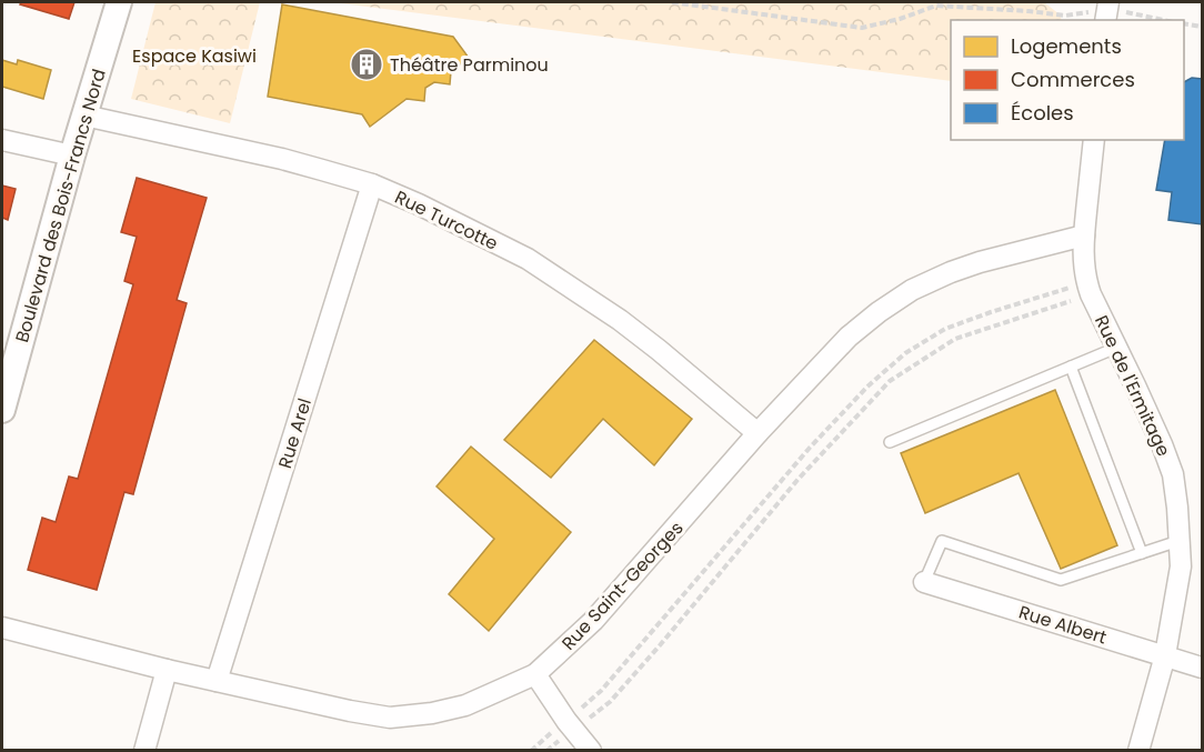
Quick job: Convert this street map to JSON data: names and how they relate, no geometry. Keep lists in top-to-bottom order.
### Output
{
  "streets": {
    "street": [
      "Boulevard des Bois-Francs Nord",
      "Rue Turcotte",
      "Rue de l'Ermitage",
      "Rue Arel",
      "Rue Saint-Georges",
      "Rue Albert"
    ]
  },
  "crossings": [
    ["Boulevard des Bois-Francs Nord", "Rue Turcotte"],
    ["Rue Turcotte", "Rue Arel"],
    ["Rue Turcotte", "Rue Saint-Georges"],
    ["Rue de l'Ermitage", "Rue Saint-Georges"],
    ["Rue de l'Ermitage", "Rue Albert"],
    ["Rue Arel", "Rue Saint-Georges"]
  ],
  "parks": ["Espace Kasiwi"],
  "places": {
    "building": ["Théâtre Parminou"]
  },
  "legend": ["Logements", "Commerces", "Écoles"]
}
